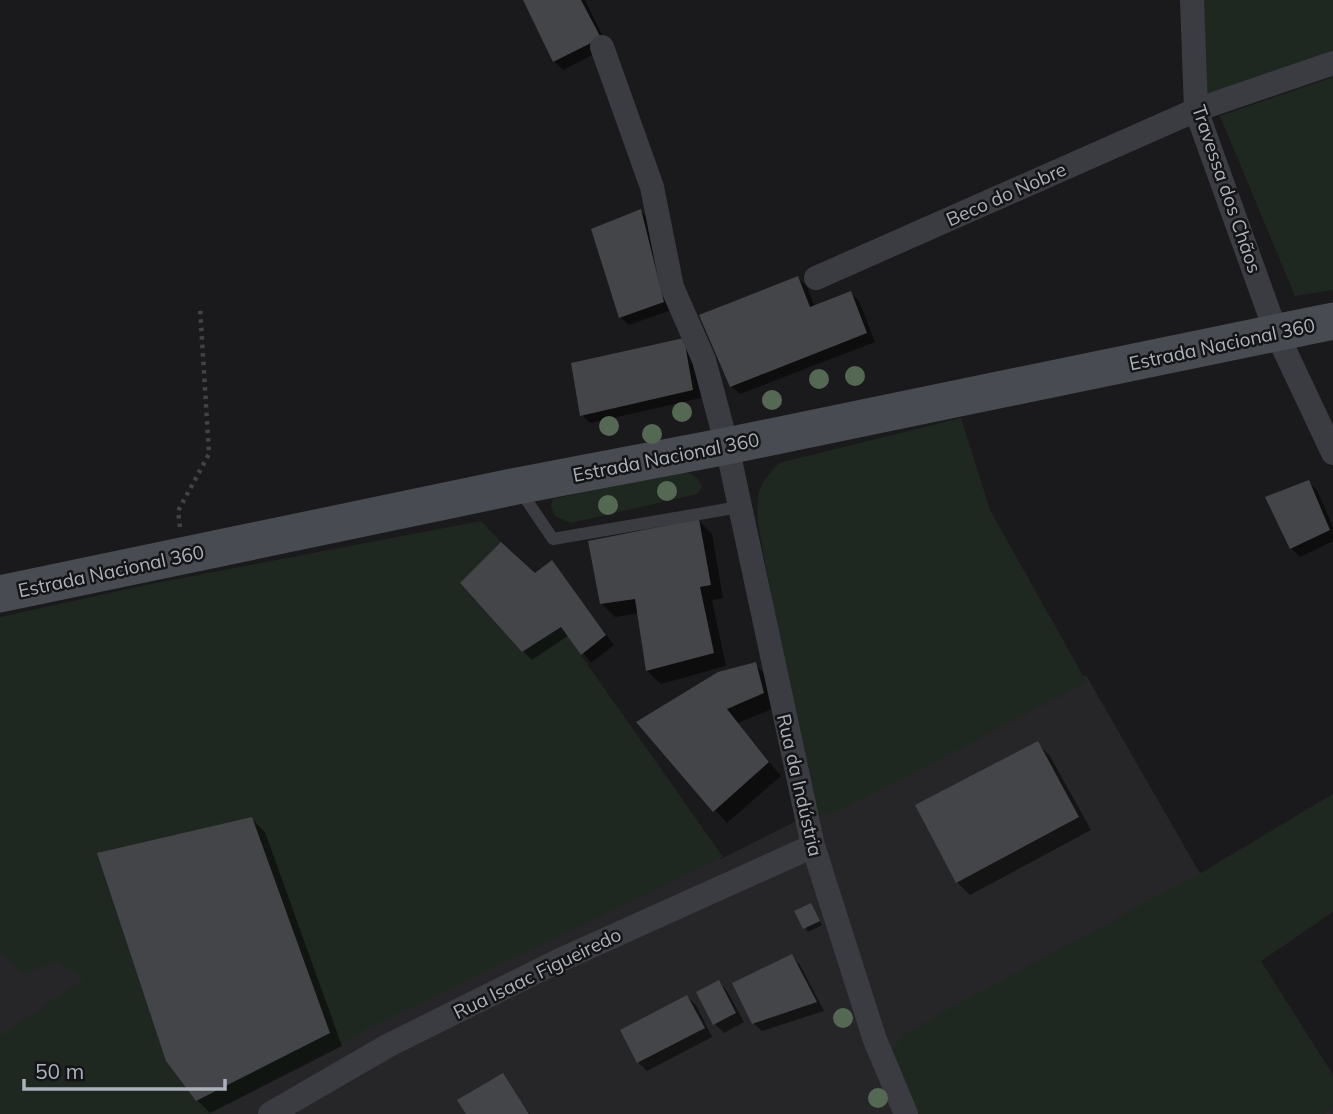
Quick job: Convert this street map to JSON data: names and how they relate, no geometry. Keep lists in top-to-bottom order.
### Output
{
  "streets": {
    "main road": ["Estrada Nacional 360"],
    "street": [
      "Travessa dos Chãos",
      "Beco do Nobre",
      "Rua da Indústria",
      "Rua Isaac Figueiredo"
    ]
  },
  "crossings": [
    ["Travessa dos Chãos", "Beco do Nobre"],
    ["Travessa dos Chãos", "Estrada Nacional 360"],
    ["Estrada Nacional 360", "Rua da Indústria"],
    ["Rua da Indústria", "Rua Isaac Figueiredo"]
  ],
  "scale_bar": "50 m"
}
